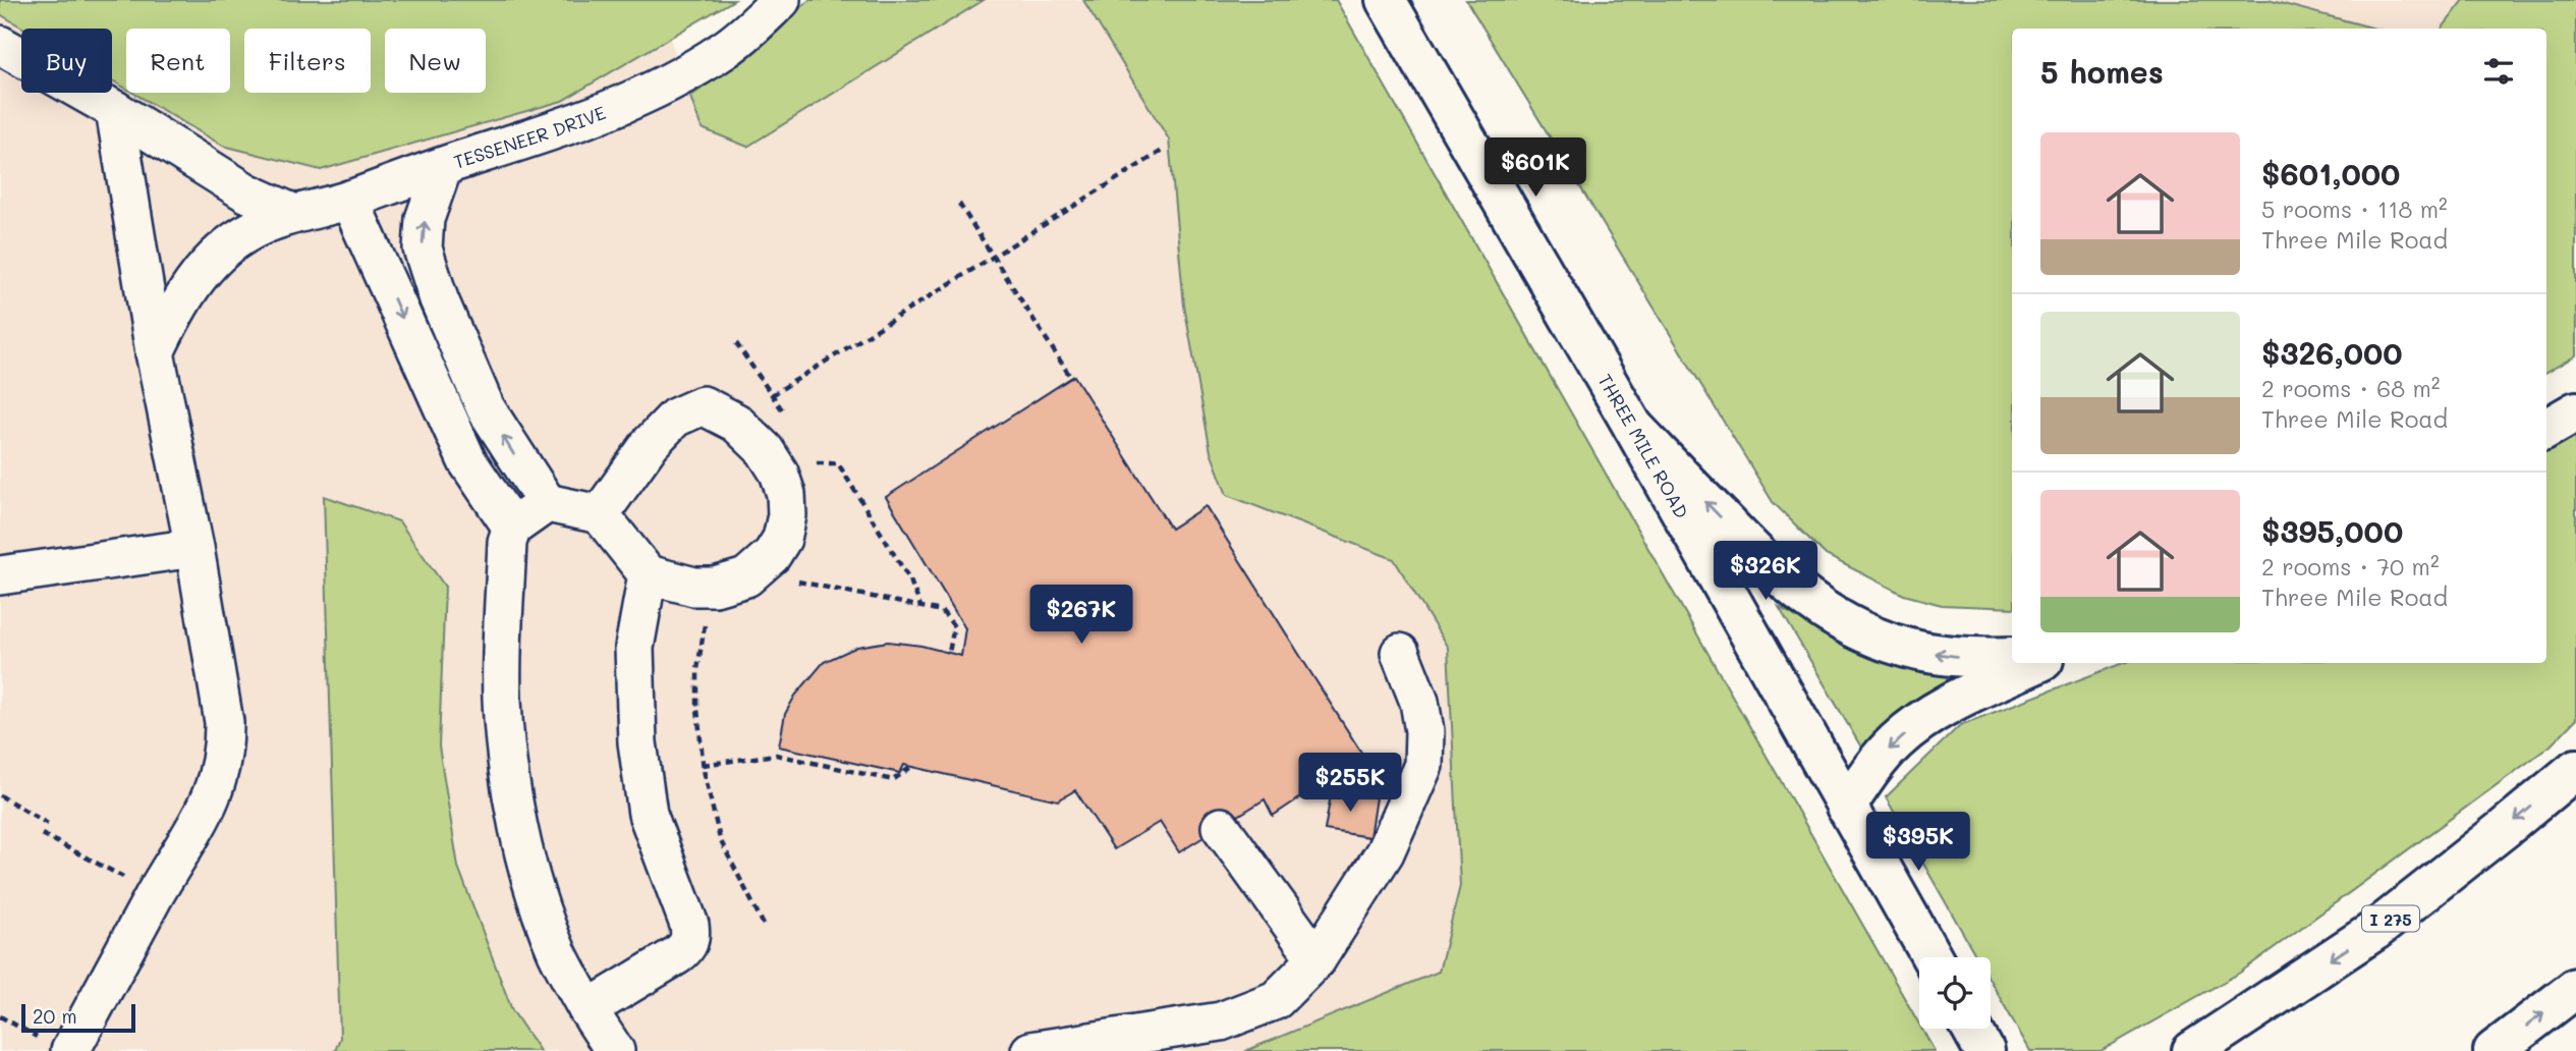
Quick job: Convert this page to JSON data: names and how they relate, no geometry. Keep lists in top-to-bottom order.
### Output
{
  "streets": {
    "main road": ["THREE MILE ROAD", "I 275"],
    "street": ["TESSENEER DRIVE"]
  },
  "scale_bar": "20 m",
  "page": {
    "chip": [
      "Buy",
      "Rent",
      "Filters",
      "New"
    ],
    "heading": "5 homes",
    "list": [
      {
        "name": "$601,000",
        "note": "5 rooms · 118 m² · Three Mile Road"
      },
      {
        "name": "$326,000",
        "note": "2 rooms · 68 m² · Three Mile Road"
      },
      {
        "name": "$395,000",
        "note": "2 rooms · 70 m² · Three Mile Road"
      }
    ],
    "price": [
      "$601K",
      "$326K",
      "$267K",
      "$255K",
      "$395K"
    ],
    "scale": "20 m"
  }
}
